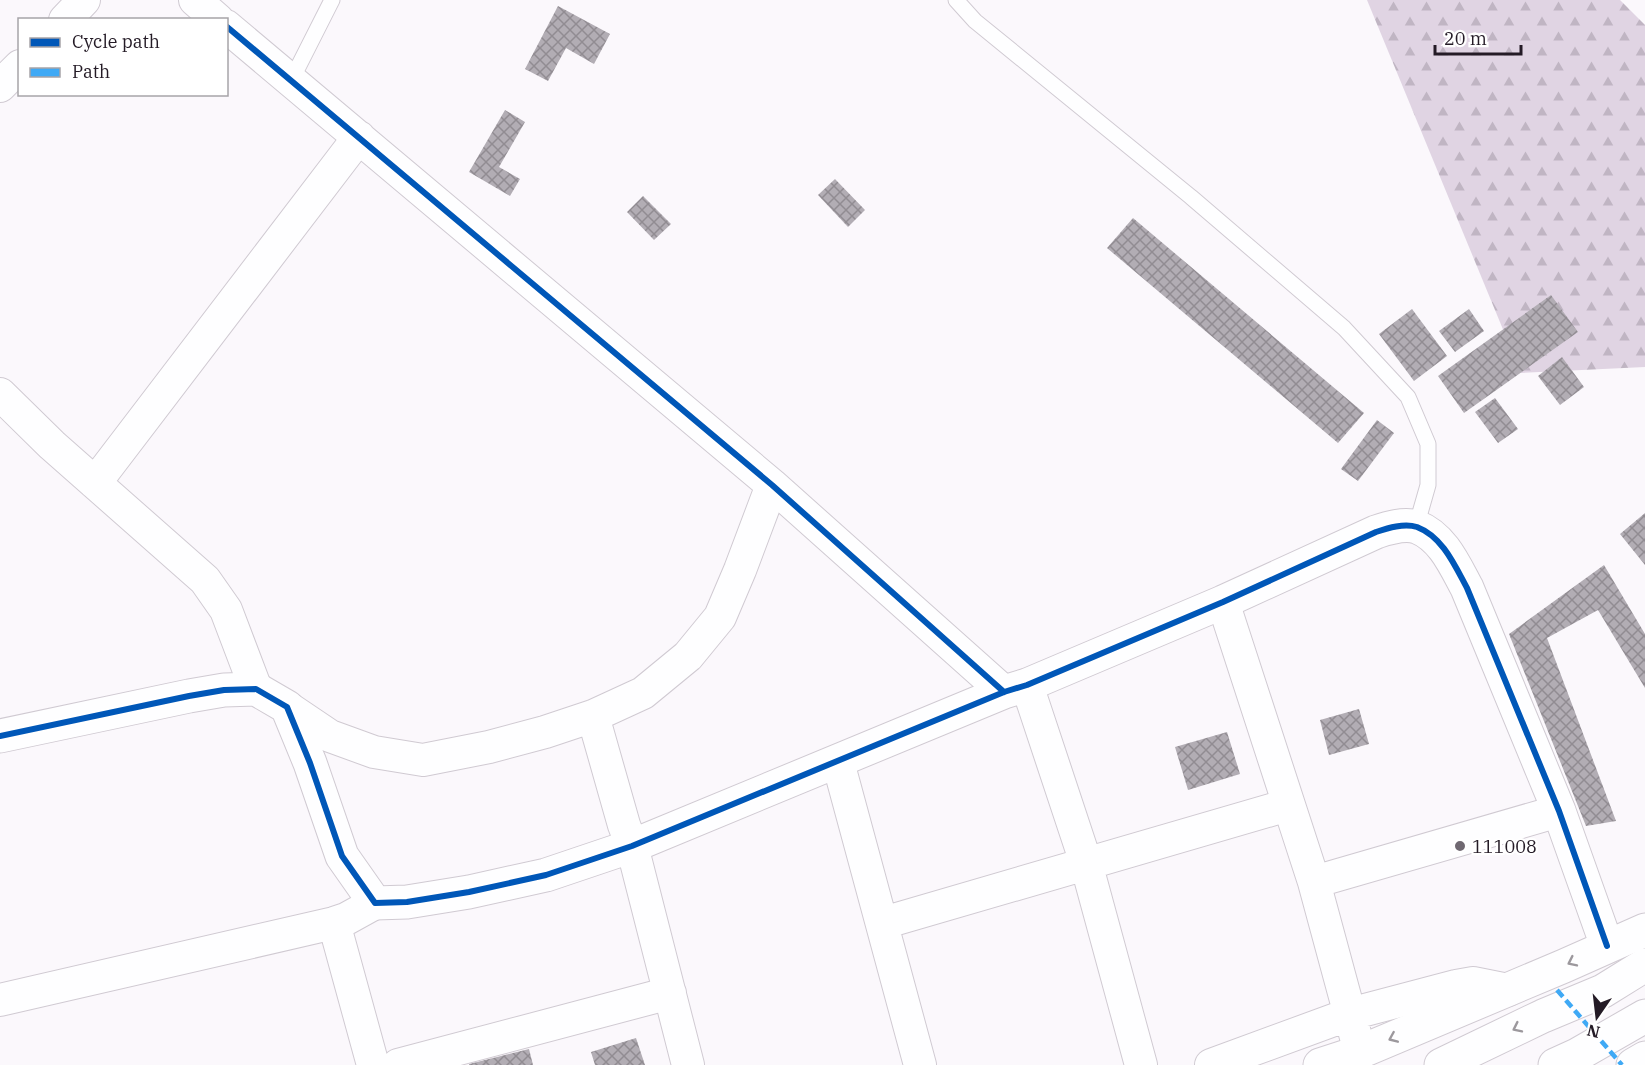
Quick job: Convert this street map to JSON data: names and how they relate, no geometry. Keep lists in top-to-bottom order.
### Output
{
  "places": ["111008"],
  "legend": ["Cycle path", "Path"],
  "scale_bar": "20 m",
  "north": "bottom"
}
